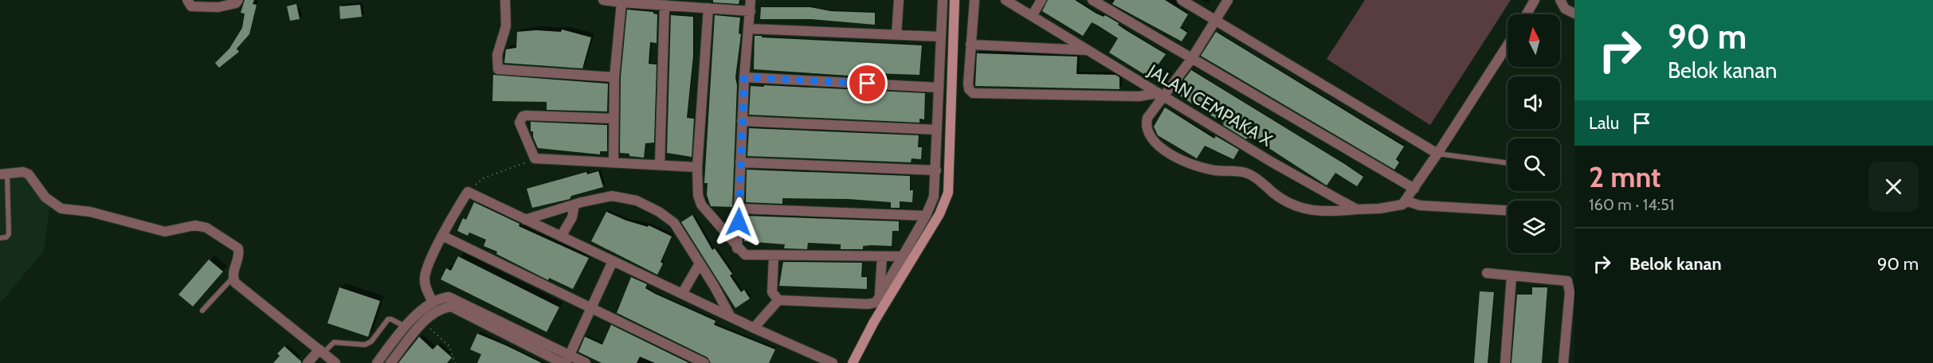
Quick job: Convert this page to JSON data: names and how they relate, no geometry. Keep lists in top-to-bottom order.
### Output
{
  "streets": {
    "street": ["JALAN CEMPAKA X"]
  },
  "north": "top",
  "page": {
    "turn": ["90 m", "Belok kanan"],
    "then": "Lalu",
    "heading": ["2 mnt", "160 m · 14:51"],
    "list": [
      {
        "name": "Belok kanan",
        "value": "90 m"
      }
    ]
  }
}
